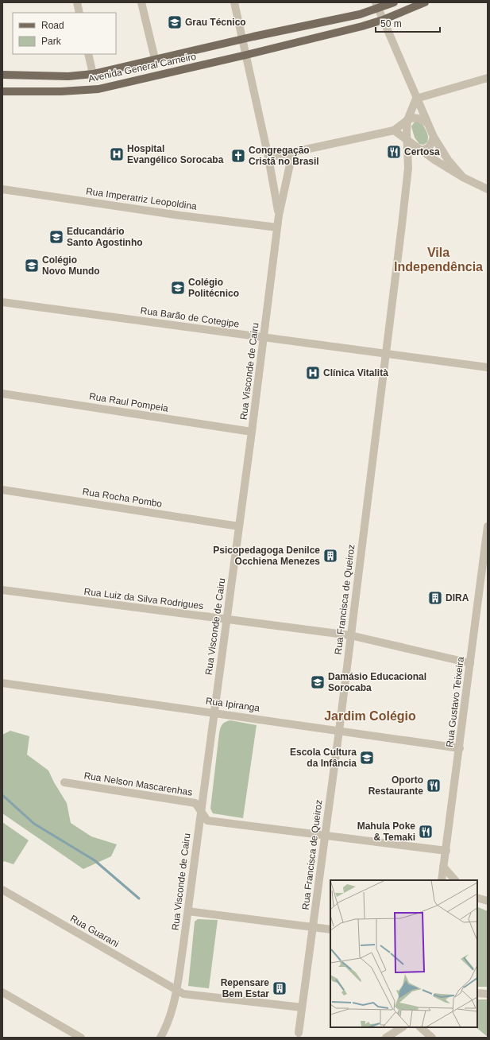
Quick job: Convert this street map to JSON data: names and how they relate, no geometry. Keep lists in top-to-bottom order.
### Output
{
  "streets": {
    "main road": ["Avenida General Carneiro"],
    "street": [
      "Rua Imperatriz Leopoldina",
      "Rua Barão de Cotegipe",
      "Rua Visconde de Cairu",
      "Rua Raul Pompeia",
      "Rua Rocha Pombo",
      "Rua Luiz da Silva Rodrigues",
      "Rua Francisca de Queiroz",
      "Rua Gustavo Teixeira",
      "Rua Ipiranga",
      "Rua Nelson Mascarenhas",
      "Rua Guarani"
    ]
  },
  "crossings": [
    ["Avenida General Carneiro", "Rua Visconde de Cairu"],
    ["Rua Imperatriz Leopoldina", "Rua Visconde de Cairu"],
    ["Rua Barão de Cotegipe", "Rua Visconde de Cairu"],
    ["Rua Barão de Cotegipe", "Rua Francisca de Queiroz"],
    ["Rua Visconde de Cairu", "Rua Raul Pompeia"],
    ["Rua Visconde de Cairu", "Rua Rocha Pombo"],
    ["Rua Visconde de Cairu", "Rua Luiz da Silva Rodrigues"],
    ["Rua Visconde de Cairu", "Rua Ipiranga"],
    ["Rua Visconde de Cairu", "Rua Nelson Mascarenhas"],
    ["Rua Visconde de Cairu", "Rua Guarani"],
    ["Rua Luiz da Silva Rodrigues", "Rua Francisca de Queiroz"],
    ["Rua Luiz da Silva Rodrigues", "Rua Gustavo Teixeira"],
    ["Rua Francisca de Queiroz", "Rua Ipiranga"],
    ["Rua Francisca de Queiroz", "Rua Nelson Mascarenhas"],
    ["Rua Francisca de Queiroz", "Rua Guarani"],
    ["Rua Gustavo Teixeira", "Rua Ipiranga"],
    ["Rua Gustavo Teixeira", "Rua Nelson Mascarenhas"]
  ],
  "districts": ["Vila Independência", "Jardim Colégio"],
  "places": {
    "school or university": [
      "Grau Técnico",
      "Educandário Santo Agostinho",
      "Colégio Novo Mundo",
      "Colégio Politécnico",
      "Damásio Educacional Sorocaba",
      "Escola Cultura da Infância"
    ],
    "restaurant": ["Certosa", "Oporto Restaurante", "Mahula Poke & Temaki"],
    "hospital": ["Hospital Evangélico Sorocaba", "Clínica Vitalità"],
    "church": ["Congregação Cristã no Brasil"],
    "building": ["Psicopedagoga Denilce Occhiena Menezes", "DIRA", "Repensare Bem Estar"]
  },
  "legend": ["Road", "Park"],
  "scale_bar": "50 m"
}
